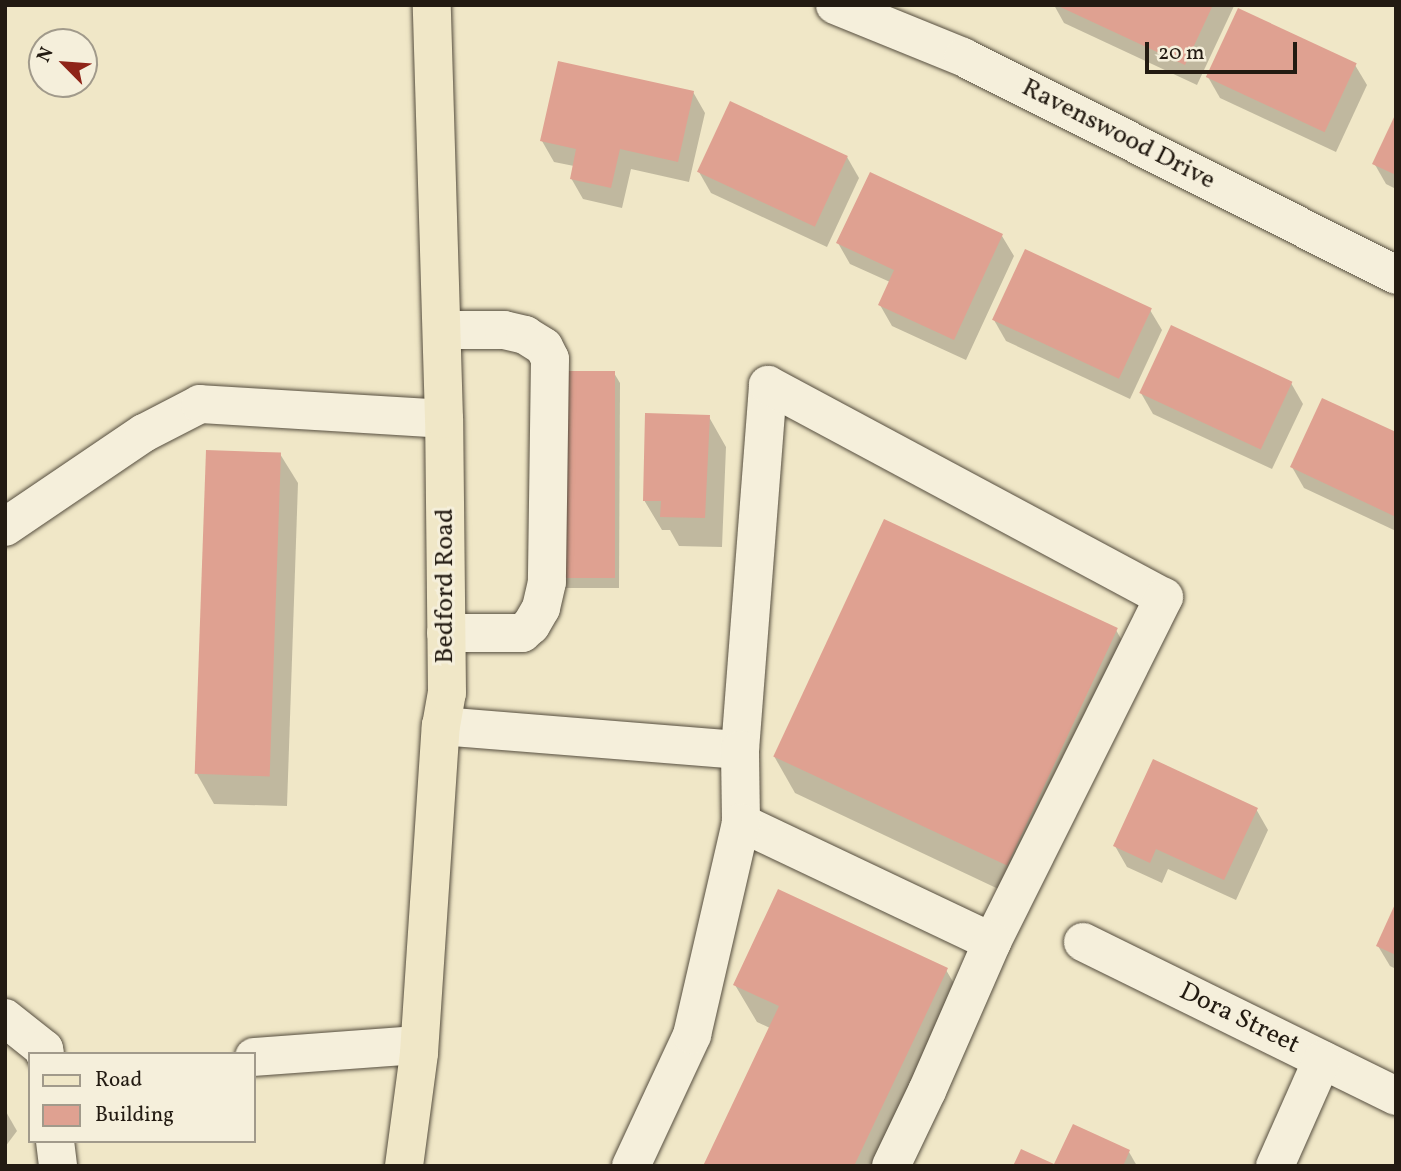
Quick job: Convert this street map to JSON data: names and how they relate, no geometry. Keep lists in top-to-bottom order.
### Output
{
  "streets": {
    "main road": ["Bedford Road"],
    "street": ["Ravenswood Drive", "Dora Street"]
  },
  "legend": ["Road", "Building"],
  "scale_bar": "20 m",
  "north": "top left"
}
